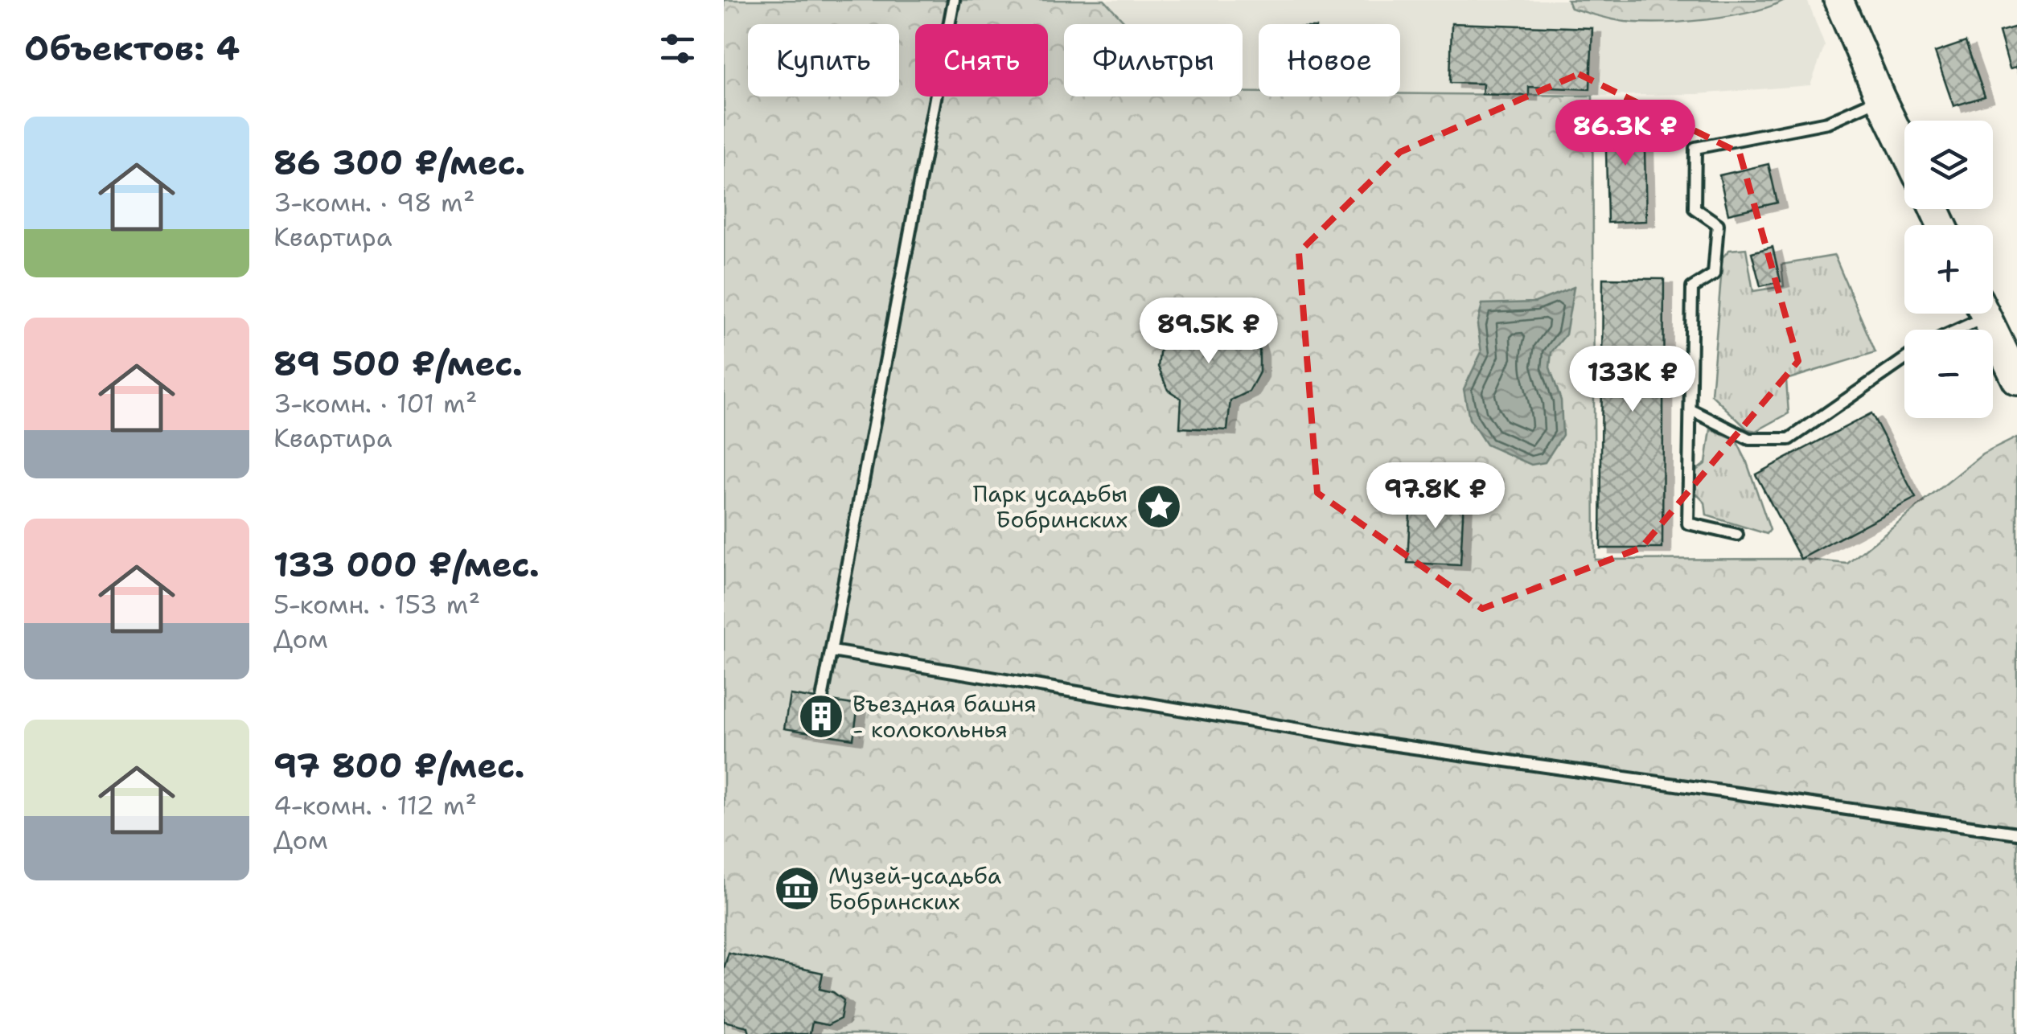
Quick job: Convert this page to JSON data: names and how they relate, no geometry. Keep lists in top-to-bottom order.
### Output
{
  "places": {
    "place": ["Парк усадьбы Бобринских"],
    "building": ["Въездная башня - колокольнья"],
    "museum": ["Музей-усадьба Бобринских"]
  },
  "page": {
    "heading": "Объектов: 4",
    "chip": [
      "Купить",
      "Снять",
      "Фильтры",
      "Новое"
    ],
    "list": [
      {
        "name": "86 300 ₽/мес.",
        "note": "3-комн. · 98 m² · Квартира"
      },
      {
        "name": "89 500 ₽/мес.",
        "note": "3-комн. · 101 m² · Квартира"
      },
      {
        "name": "133 000 ₽/мес.",
        "note": "5-комн. · 153 m² · Дом"
      },
      {
        "name": "97 800 ₽/мес.",
        "note": "4-комн. · 112 m² · Дом"
      }
    ],
    "price": [
      "86.3K ₽",
      "89.5K ₽",
      "133K ₽",
      "97.8K ₽"
    ],
    "map_buttons": ["+", "−"]
  }
}
